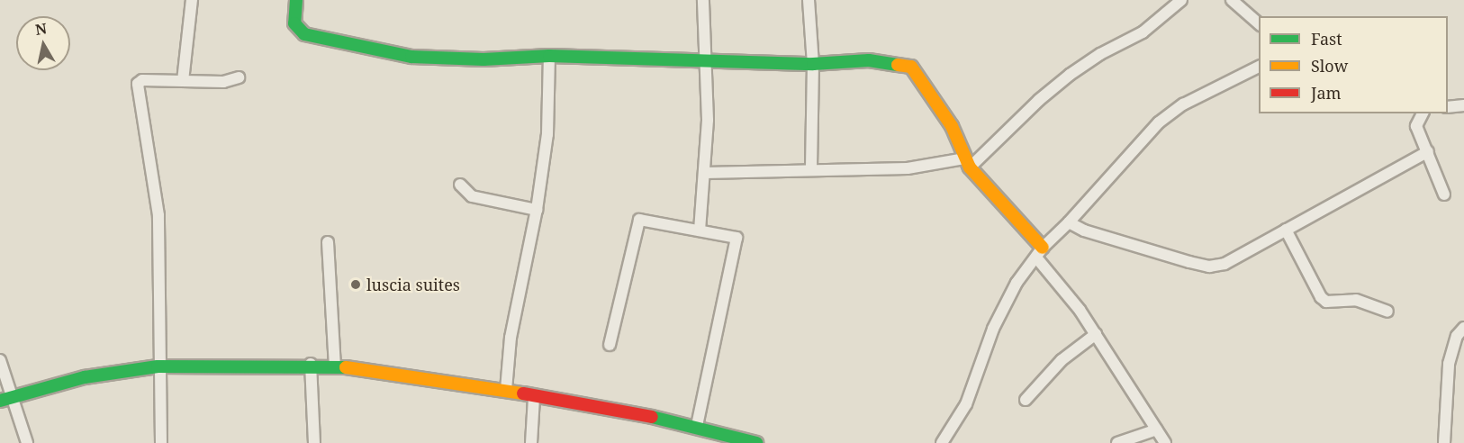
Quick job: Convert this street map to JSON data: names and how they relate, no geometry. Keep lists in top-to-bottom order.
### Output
{
  "places": ["luscia suites"],
  "legend": ["Fast", "Slow", "Jam"],
  "north": "top"
}
